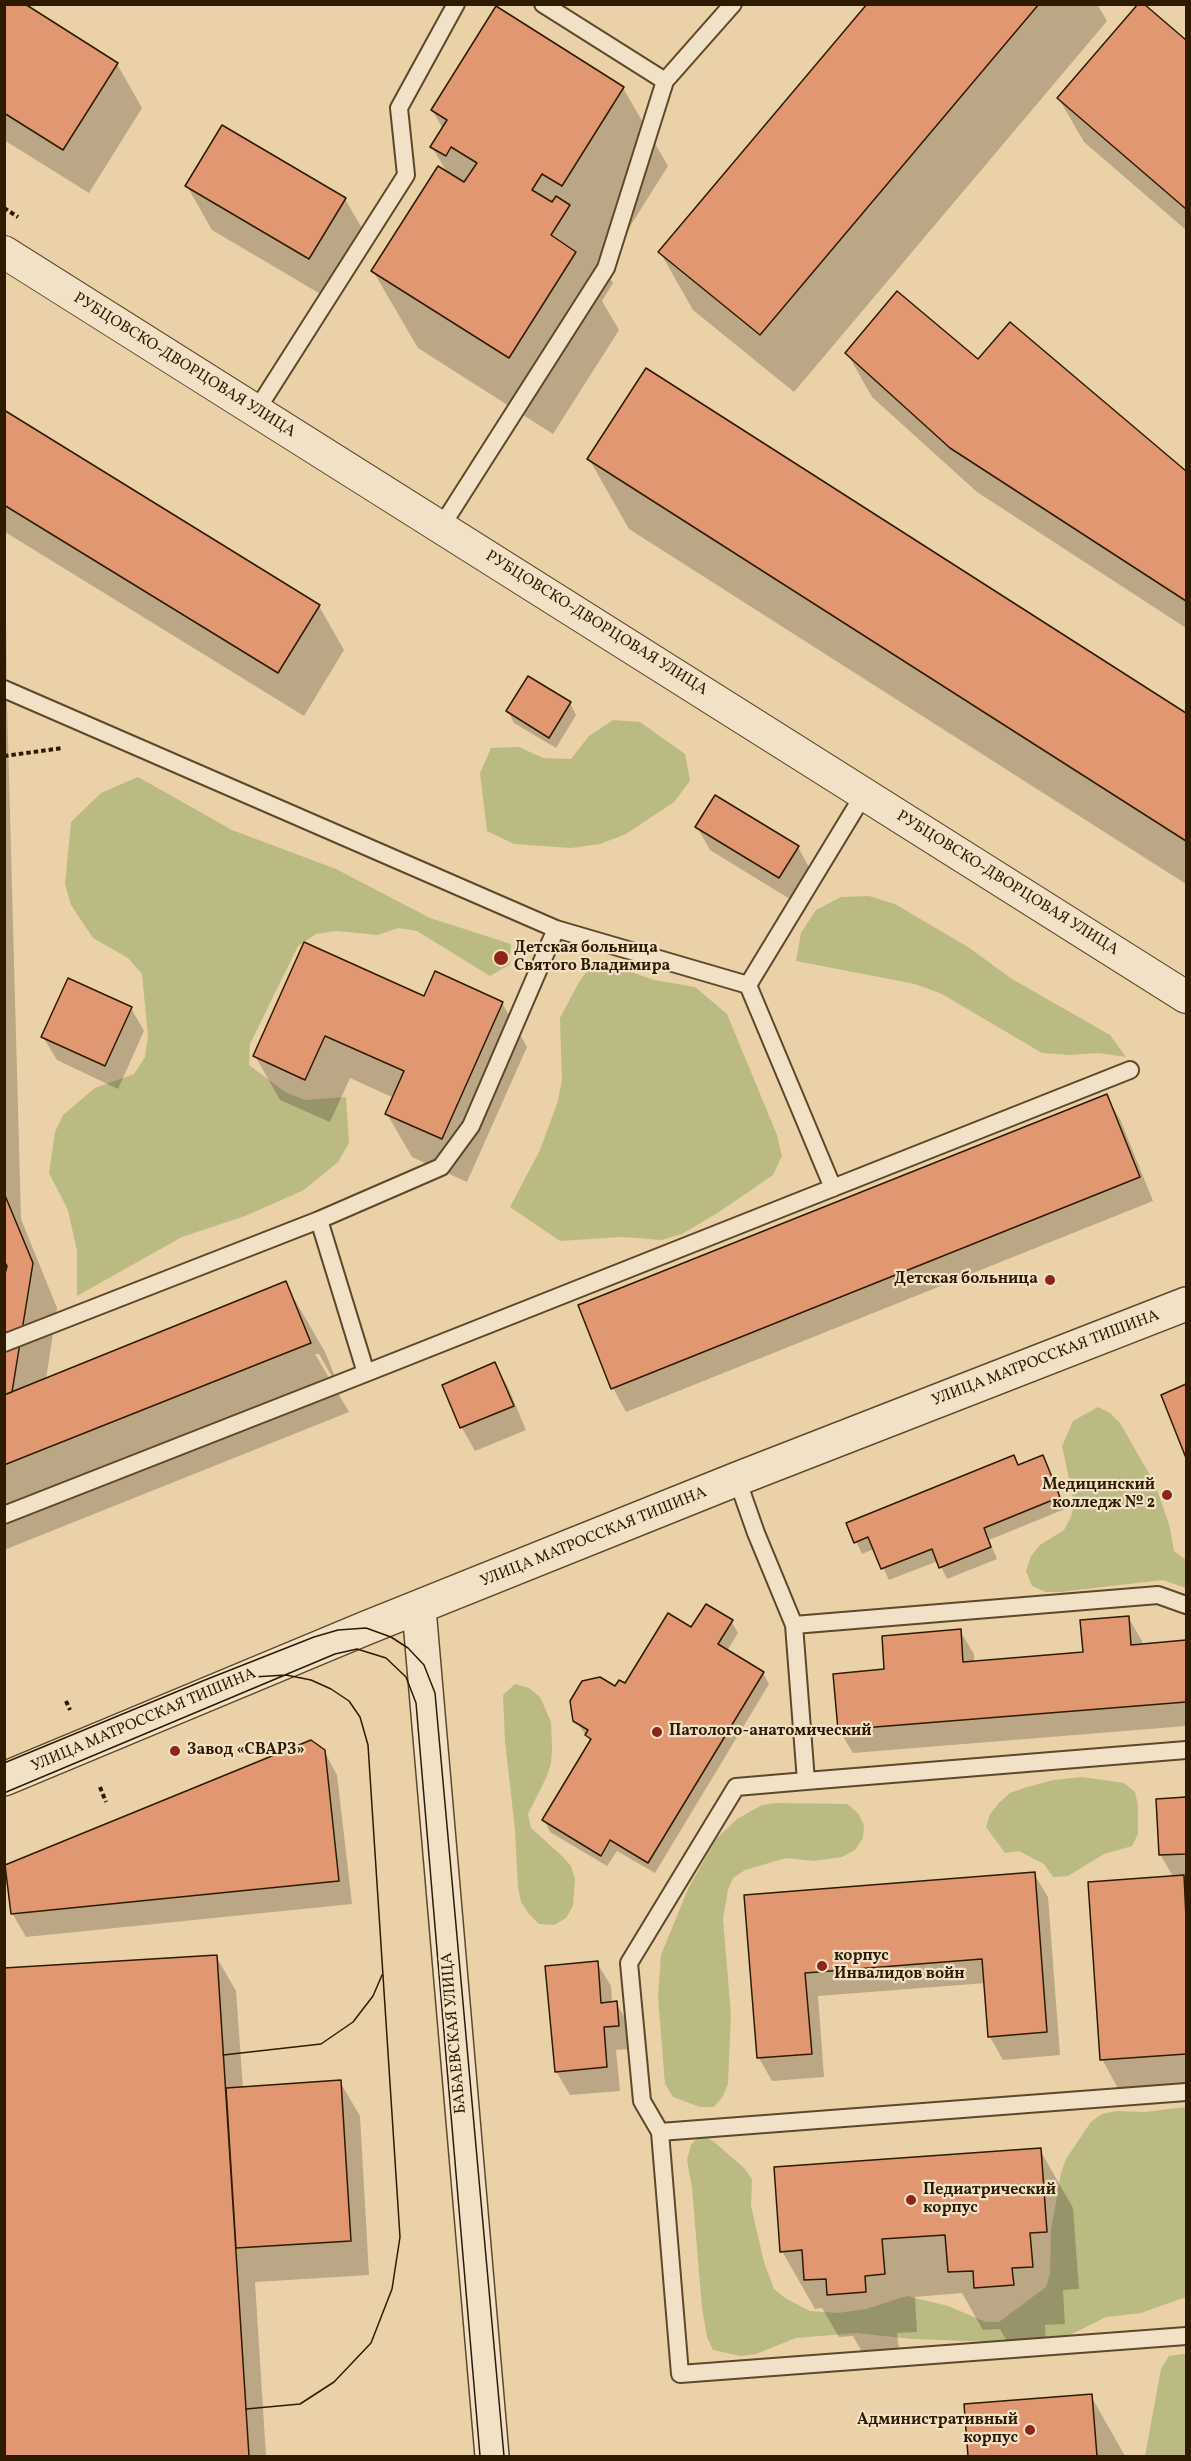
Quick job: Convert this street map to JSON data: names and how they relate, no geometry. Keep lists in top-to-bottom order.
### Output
{
  "streets": {
    "street": ["РУБЦОВСКО-ДВОРЦОВАЯ УЛИЦА", "УЛИЦА МАТРОССКАЯ ТИШИНА", "БАБАЕВСКАЯ УЛИЦА"]
  },
  "crossings": [
    ["УЛИЦА МАТРОССКАЯ ТИШИНА", "БАБАЕВСКАЯ УЛИЦА"]
  ],
  "places": [
    "Детская больница Святого Владимира",
    "Детская больница",
    "Медицинский колледж № 2",
    "Патолого-анатомический",
    "Завод «СВАРЗ»",
    "корпус Инвалидов войн",
    "Педиатрический корпус",
    "Административный корпус"
  ]
}
